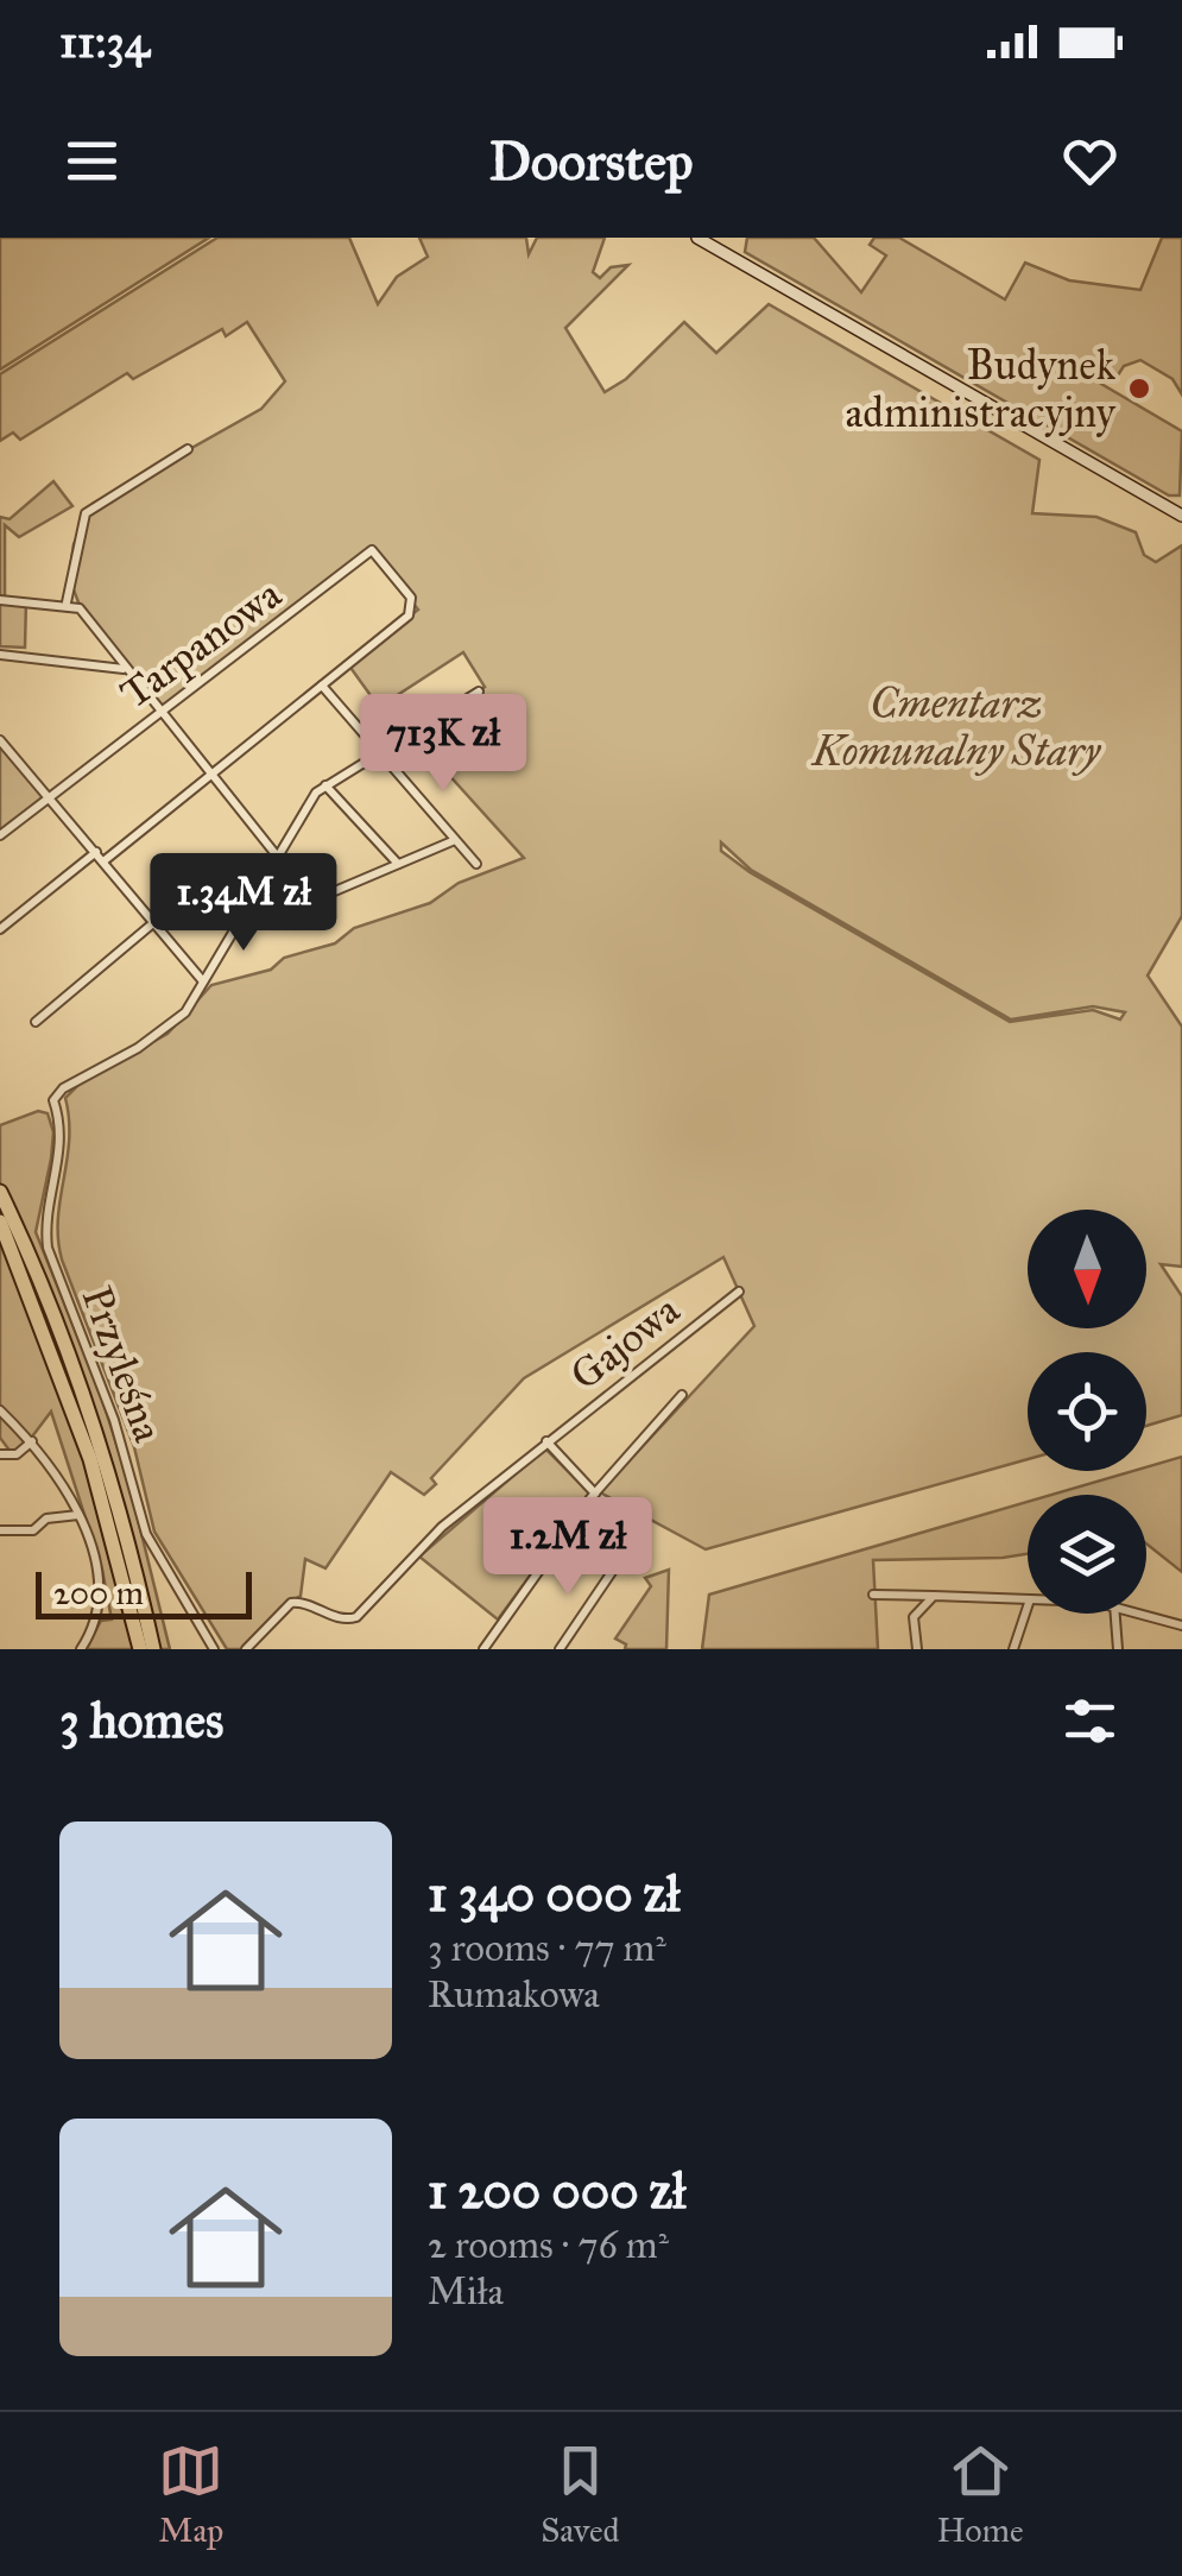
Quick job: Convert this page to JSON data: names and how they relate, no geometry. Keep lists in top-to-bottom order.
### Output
{
  "streets": {
    "street": ["Tarpanowa", "Gajowa", "Przyleśna"]
  },
  "parks": ["Cmentarz Komunalny Stary"],
  "places": ["Budynek administracyjny"],
  "scale_bar": "200 m",
  "north": "bottom",
  "page": {
    "status": "11:34",
    "header": "Doorstep",
    "price": ["713K zł", "1.34M zł", "1.2M zł"],
    "scale": "200 m",
    "heading": "3 homes",
    "list": [
      {
        "name": "1 340 000 zł",
        "note": "3 rooms · 77 m² · Rumakowa"
      },
      {
        "name": "1 200 000 zł",
        "note": "2 rooms · 76 m² · Miła"
      }
    ],
    "tabs": ["Map", "Saved", "Home"]
  }
}
